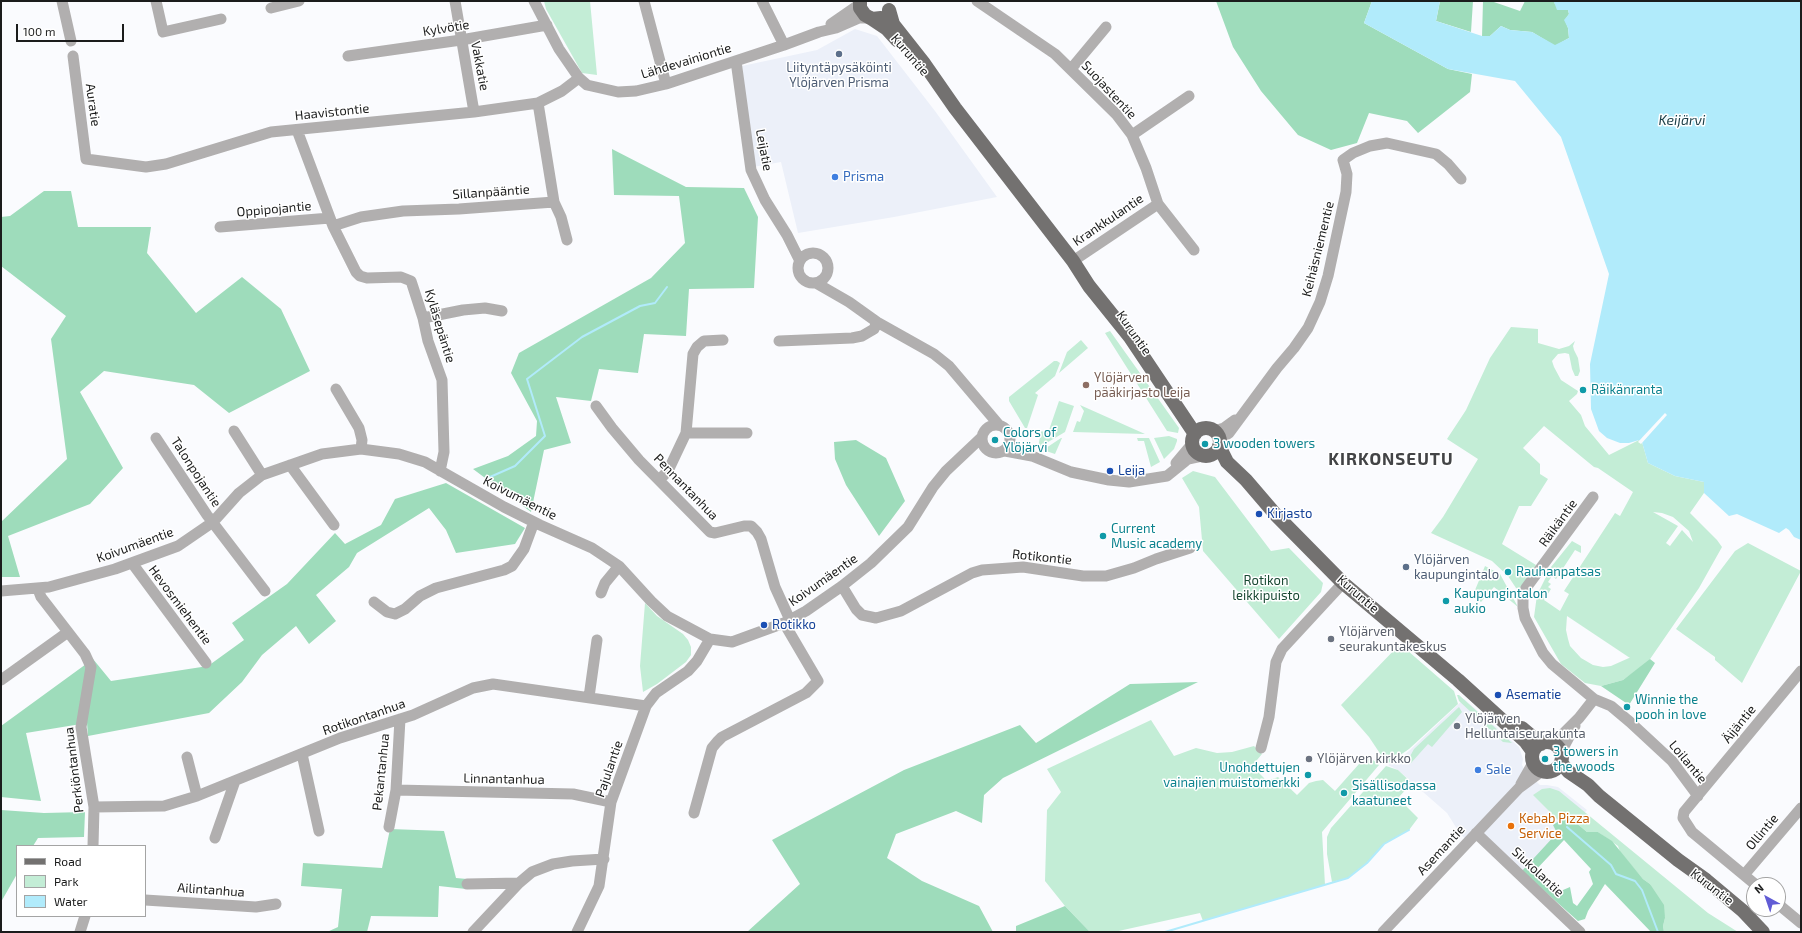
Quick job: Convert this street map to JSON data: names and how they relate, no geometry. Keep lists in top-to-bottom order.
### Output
{
  "streets": {
    "main road": ["Kuruntie"],
    "street": [
      "Kylvötie",
      "Lähdevainiontie",
      "Vakkatie",
      "Suojastentie",
      "Auratie",
      "Haavistontie",
      "Leijatie",
      "Sillanpääntie",
      "Oppipojantie",
      "Krankkulantie",
      "Keihäsniementie",
      "Kyläsepäntie",
      "Talonpojantie",
      "Pennantanhua",
      "Koivumäentie",
      "Räikäntie",
      "Rotikontie",
      "Hevosmiehentie",
      "Rotikontanhua",
      "Äijäntie",
      "Loilantie",
      "Pajulantie",
      "Perkiöntanhua",
      "Pekantanhua",
      "Linnantanhua",
      "Ollintie",
      "Asemantie",
      "Siukolantie",
      "Ailintanhua"
    ]
  },
  "crossings": [
    ["Kylvötie", "Lähdevainiontie"],
    ["Kylvötie", "Vakkatie"],
    ["Kuruntie", "Lähdevainiontie"],
    ["Kuruntie", "Krankkulantie"],
    ["Kuruntie", "Keihäsniementie"],
    ["Kuruntie", "Asemantie"],
    ["Lähdevainiontie", "Haavistontie"],
    ["Lähdevainiontie", "Leijatie"],
    ["Vakkatie", "Haavistontie"],
    ["Suojastentie", "Krankkulantie"],
    ["Auratie", "Haavistontie"],
    ["Haavistontie", "Kyläsepäntie"],
    ["Leijatie", "Koivumäentie"],
    ["Sillanpääntie", "Oppipojantie"],
    ["Sillanpääntie", "Kyläsepäntie"],
    ["Oppipojantie", "Kyläsepäntie"],
    ["Kyläsepäntie", "Koivumäentie"],
    ["Talonpojantie", "Koivumäentie"],
    ["Pennantanhua", "Koivumäentie"],
    ["Koivumäentie", "Rotikontie"],
    ["Koivumäentie", "Hevosmiehentie"],
    ["Koivumäentie", "Pajulantie"],
    ["Koivumäentie", "Perkiöntanhua"],
    ["Räikäntie", "Loilantie"],
    ["Rotikontanhua", "Pajulantie"],
    ["Rotikontanhua", "Perkiöntanhua"],
    ["Rotikontanhua", "Pekantanhua"],
    ["Äijäntie", "Loilantie"],
    ["Loilantie", "Ollintie"],
    ["Pajulantie", "Linnantanhua"],
    ["Pekantanhua", "Linnantanhua"],
    ["Asemantie", "Siukolantie"]
  ],
  "districts": ["KIRKONSEUTU"],
  "water": ["Keijärvi"],
  "parks": ["Rotikon leikkipuisto"],
  "places": [
    "Liityntäpysäköinti Ylöjärven Prisma",
    "Prisma",
    "Ylöjärven pääkirjasto Leija",
    "Räikänranta",
    "Colors of Ylöjärvi",
    "3 wooden towers",
    "Leija",
    "Kirjasto",
    "Current Music academy",
    "Ylöjärven kaupungintalo",
    "Rauhanpatsas",
    "Kaupungintalon aukio",
    "Rotikko",
    "Ylöjärven seurakuntakeskus",
    "Asematie",
    "Winnie the pooh in love",
    "Ylöjärven Helluntaiseurakunta",
    "Ylöjärven kirkko",
    "3 towers in the woods",
    "Sale",
    "Unohdettujen vainajien muistomerkki",
    "Sisällisodassa kaatuneet",
    "Kebab Pizza Service"
  ],
  "legend": ["Road", "Park", "Water"],
  "scale_bar": "100 m",
  "north": "top left"
}
